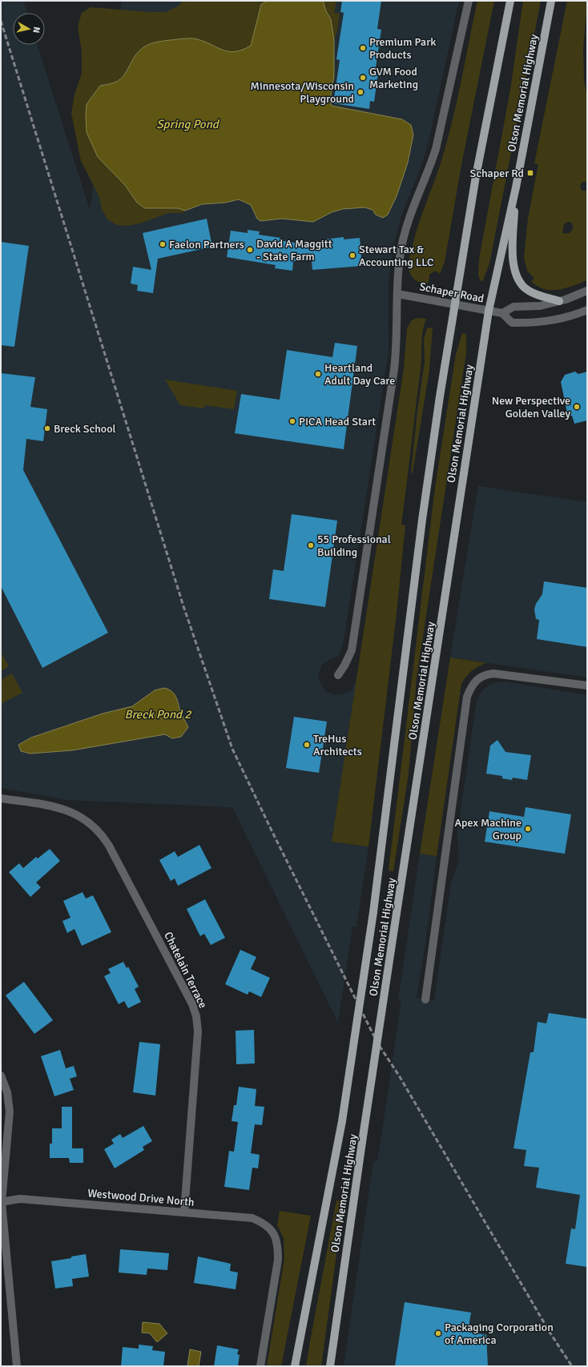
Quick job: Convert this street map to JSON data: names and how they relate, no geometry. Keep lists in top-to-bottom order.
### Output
{
  "streets": {
    "main road": ["Olson Memorial Highway"],
    "street": ["Schaper Road", "Chatelain Terrace", "Westwood Drive North"]
  },
  "crossings": [
    ["Olson Memorial Highway", "Schaper Road"],
    ["Chatelain Terrace", "Westwood Drive North"]
  ],
  "water": ["Spring Pond", "Breck Pond 2"],
  "places": {
    "other": [
      "Premium Park Products",
      "GVM Food Marketing",
      "Minnesota/Wisconsin Playground",
      "Faelon Partners",
      "David A Maggitt - State Farm",
      "Stewart Tax & Accounting LLC",
      "Heartland Adult Day Care",
      "New Perspective Golden Valley",
      "PICA Head Start",
      "Breck School",
      "55 Professional Building",
      "TreHus Architects",
      "Apex Machine Group",
      "Packaging Corporation of America"
    ],
    "transit": ["Schaper Rd"]
  },
  "north": "right"
}
